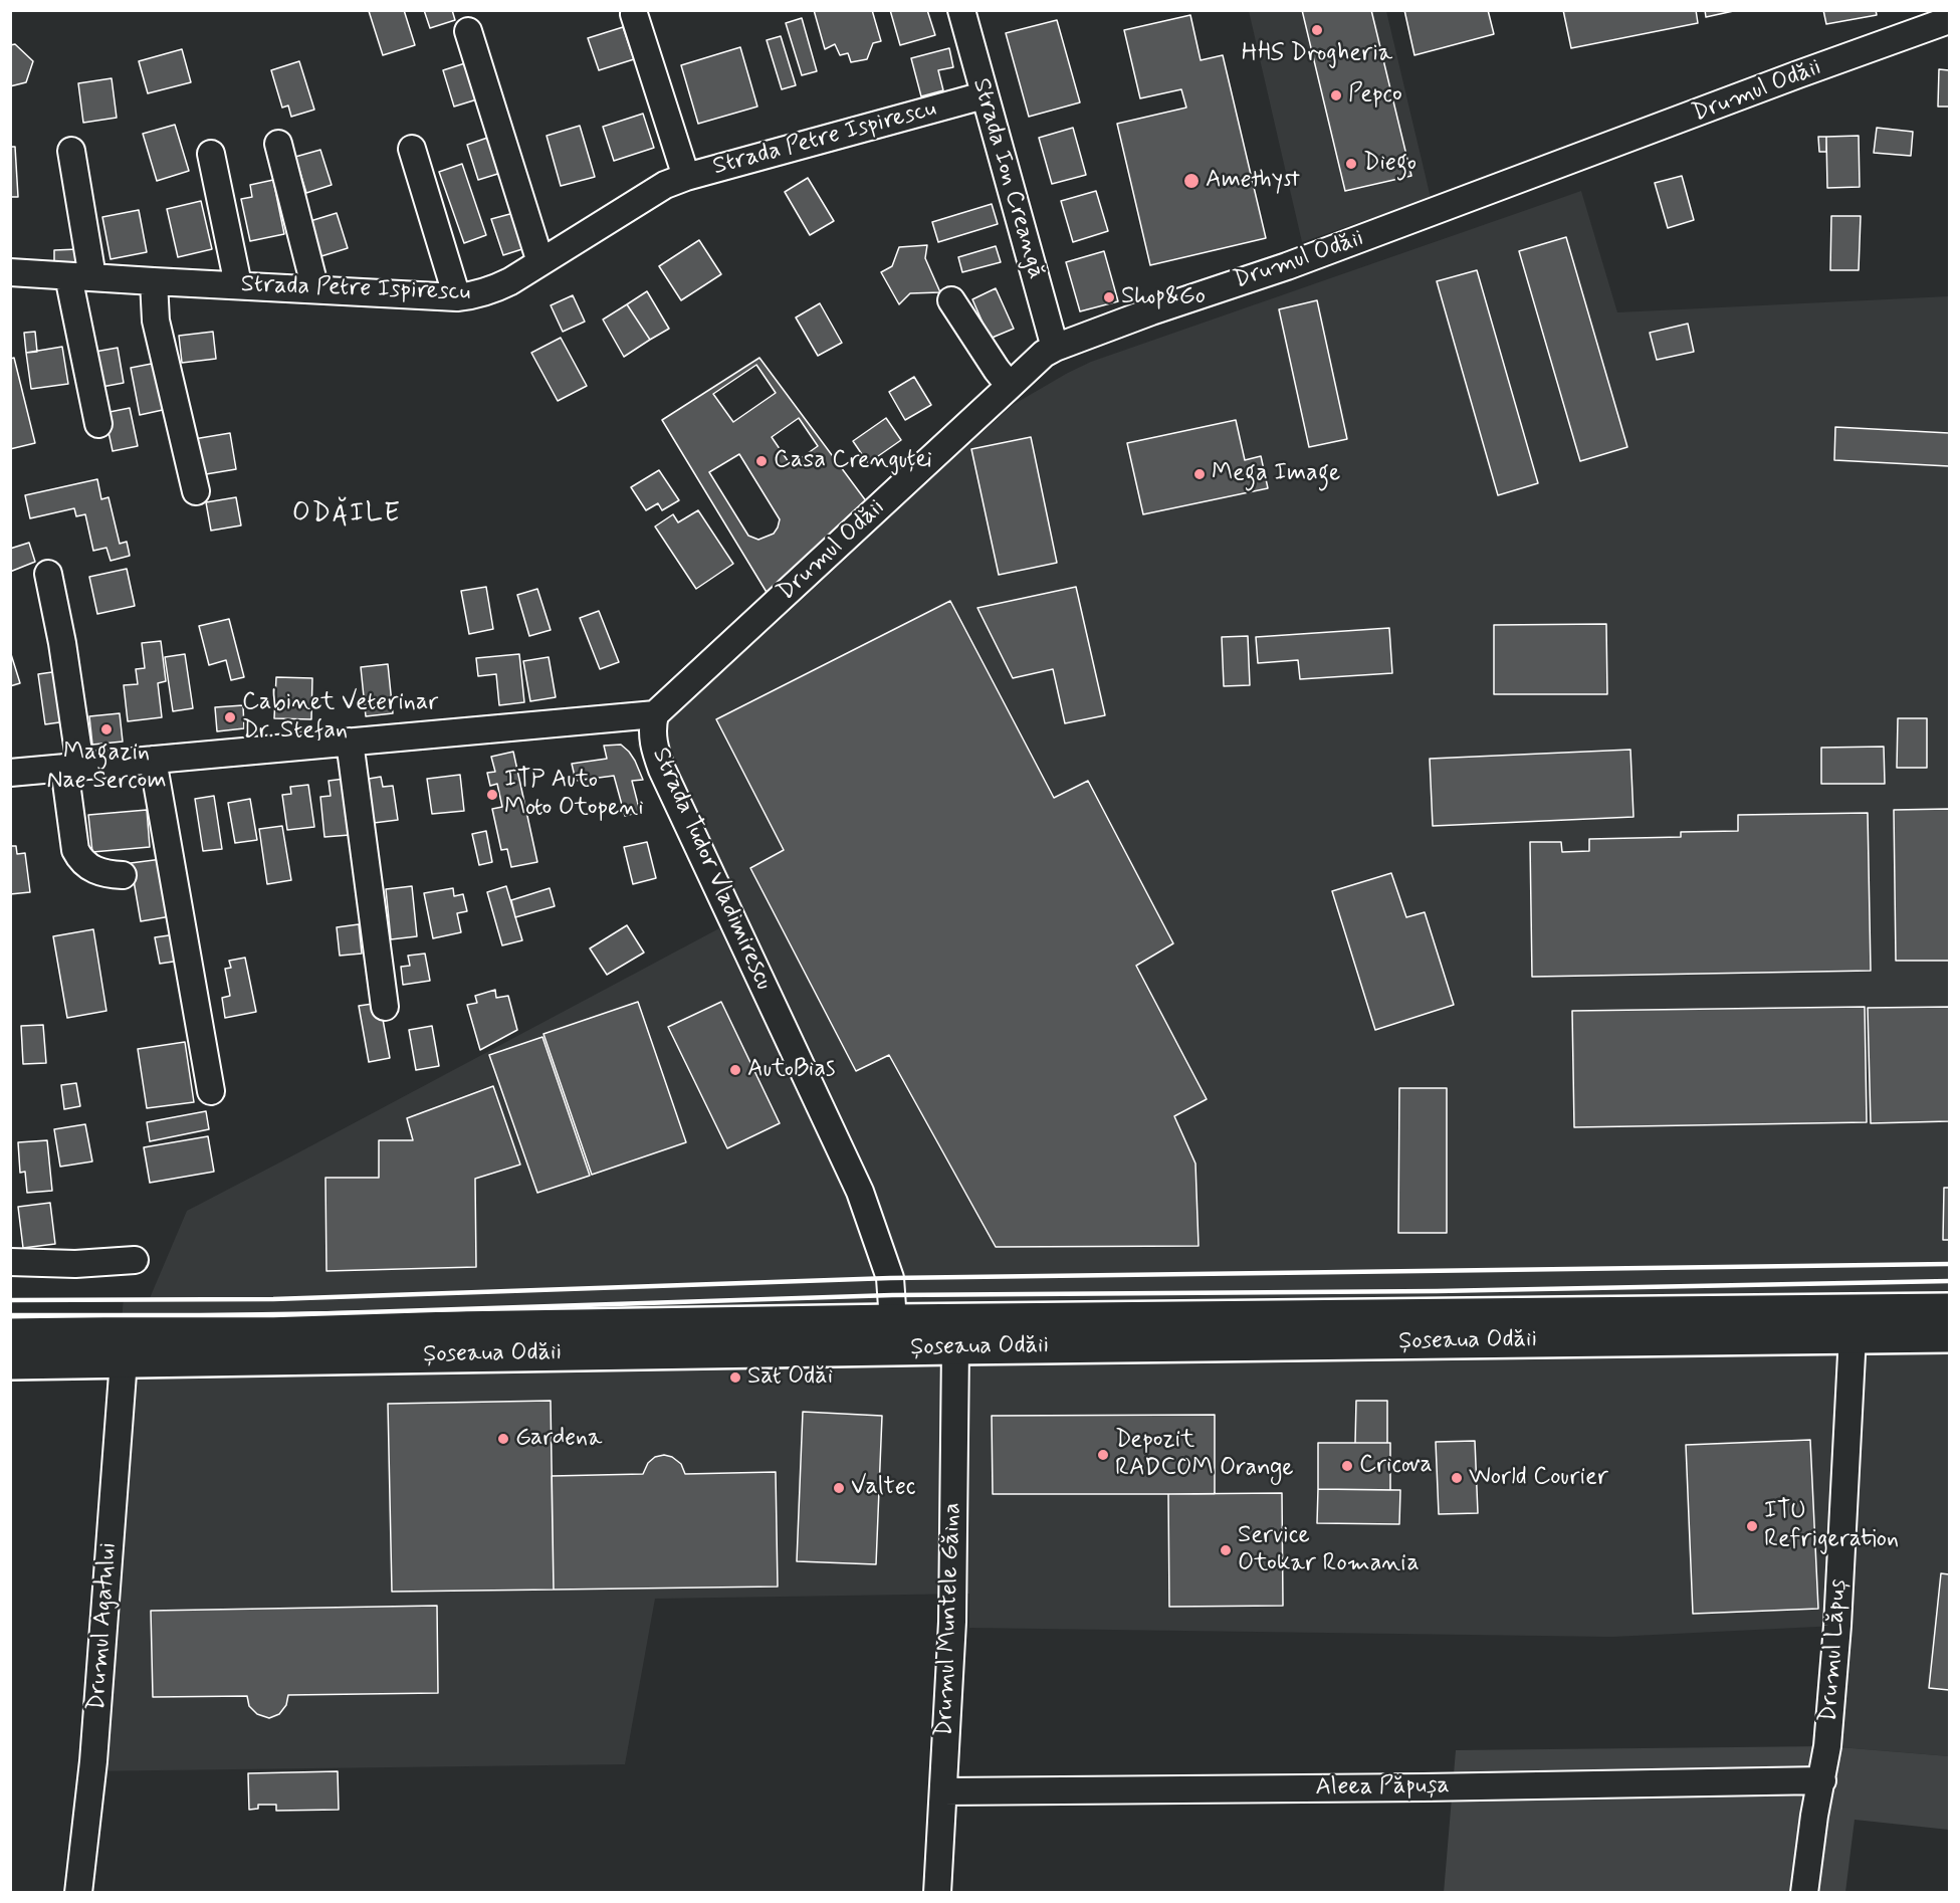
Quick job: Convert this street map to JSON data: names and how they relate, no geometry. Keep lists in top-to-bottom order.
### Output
{
  "streets": {
    "main road": ["Șoseaua Odăii"],
    "street": [
      "Drumul Odăii",
      "Strada Petre Ispirescu",
      "Strada Ion Creangă",
      "Strada Tudor Vladimirescu",
      "Drumul Muntele Găina",
      "Drumul Agatului",
      "Drumul Lăpuș",
      "Aleea Păpușa"
    ]
  },
  "crossings": [
    ["Drumul Odăii", "Strada Ion Creangă"],
    ["Drumul Odăii", "Strada Tudor Vladimirescu"],
    ["Strada Petre Ispirescu", "Strada Ion Creangă"],
    ["Strada Tudor Vladimirescu", "Șoseaua Odăii"],
    ["Șoseaua Odăii", "Drumul Muntele Găina"],
    ["Șoseaua Odăii", "Drumul Agatului"],
    ["Șoseaua Odăii", "Drumul Lăpuș"],
    ["Drumul Muntele Găina", "Aleea Păpușa"],
    ["Drumul Lăpuș", "Aleea Păpușa"]
  ],
  "districts": ["ODĂILE"],
  "places": [
    "HHS Drogheria",
    "Pepco",
    "Diego",
    "Amethyst",
    "Shop&Go",
    "Casa Crenguței",
    "Mega Image",
    "Cabinet Veterinar Dr. Stefan",
    "Magazin Nae Sercom",
    "ITP Auto Moto Otopeni",
    "AutoBias",
    "Sat Odăi",
    "Gardena",
    "Depozit RADCOM Orange",
    "Cricova",
    "World Courier",
    "Valtec",
    "ITU Refrigeration",
    "Service Otokar Romania"
  ]
}
